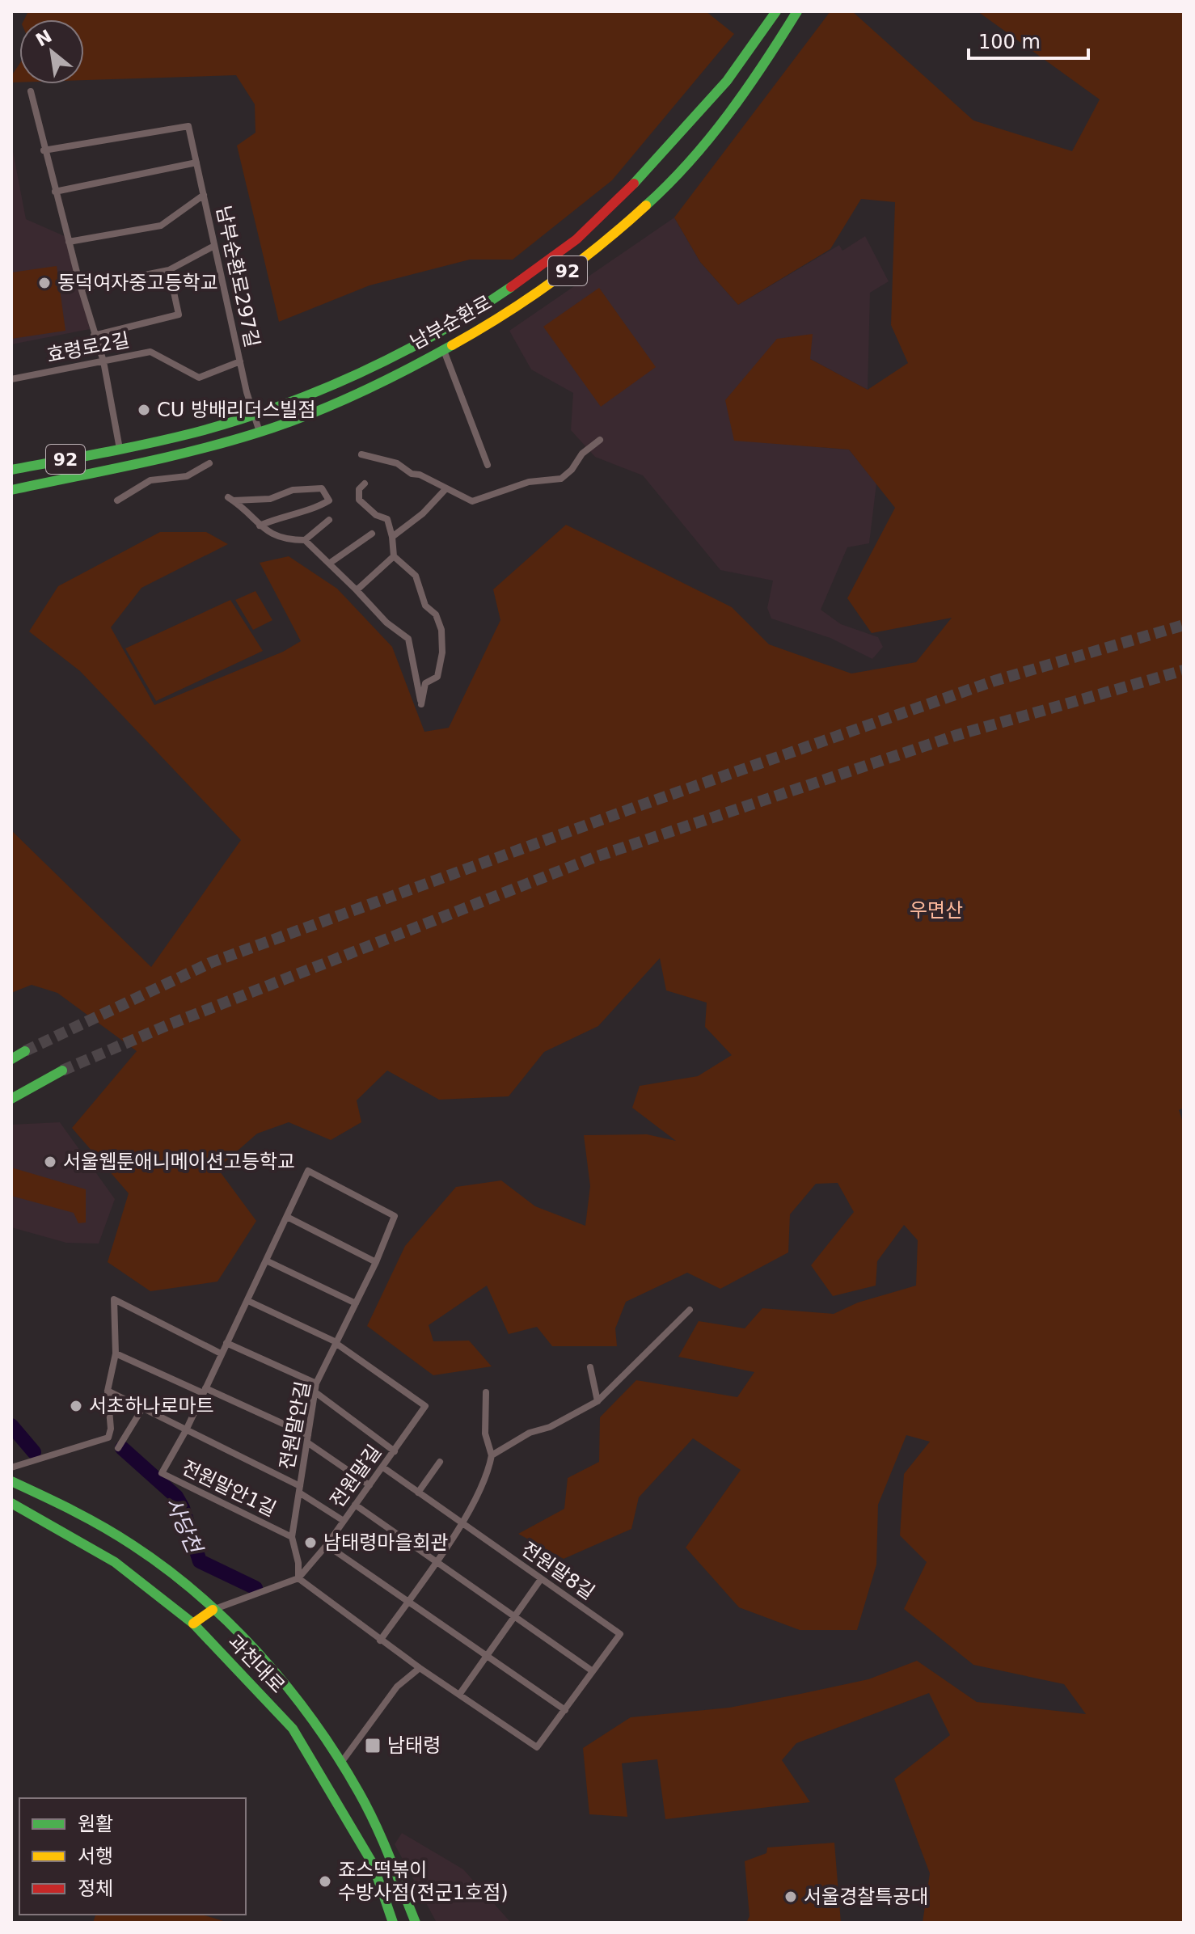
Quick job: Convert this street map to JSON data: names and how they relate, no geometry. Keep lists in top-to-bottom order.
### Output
{
  "streets": {
    "main road": ["92", "남부순환로", "과천대로"],
    "street": [
      "남부순환로297길",
      "효령로2길",
      "전원말안길",
      "전원말길",
      "전원말안1길",
      "전원말8길"
    ]
  },
  "crossings": [
    ["남부순환로297길", "남부순환로"],
    ["남부순환로297길", "효령로2길"],
    ["전원말안길", "전원말길"],
    ["전원말안길", "전원말안1길"],
    ["전원말길", "전원말8길"],
    ["전원말길", "과천대로"]
  ],
  "water": ["사당천"],
  "parks": ["우면산"],
  "places": {
    "other": [
      "동덕여자중고등학교",
      "CU 방배리더스빌점",
      "서울웹툰애니메이션고등학교",
      "서초하나로마트",
      "남태령마을회관",
      "죠스떡볶이 수방사점(전군1호점)",
      "서울경찰특공대"
    ],
    "transit": ["남태령"]
  },
  "legend": ["원활", "서행", "정체"],
  "scale_bar": "100 m",
  "north": "top left"
}
